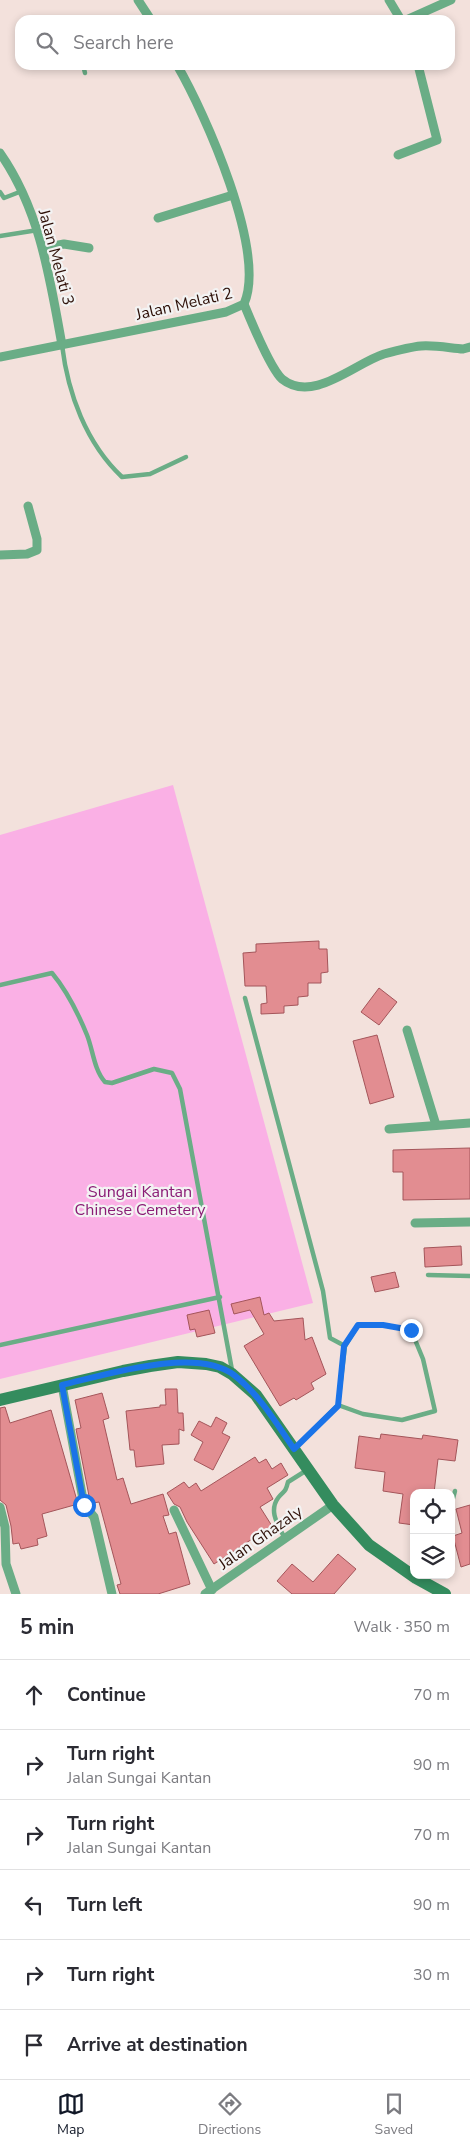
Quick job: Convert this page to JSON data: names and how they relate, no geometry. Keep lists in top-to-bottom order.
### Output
{
  "streets": {
    "street": ["Jalan Melati 3", "Jalan Melati 2", "Jalan Ghazaly"]
  },
  "crossings": [
    ["Jalan Melati 3", "Jalan Melati 2"]
  ],
  "parks": ["Sungai Kantan Chinese Cemetery"],
  "page": {
    "search": "Search here",
    "heading": ["5 min", "Walk · 350 m"],
    "list": [
      ["Continue", "70 m"],
      ["Turn right", "Jalan Sungai Kantan", "90 m"],
      ["Turn right", "Jalan Sungai Kantan", "70 m"],
      ["Turn left", "90 m"],
      ["Turn right", "30 m"],
      "Arrive at destination"
    ],
    "nav": ["Map", "Directions", "Saved"]
  }
}
